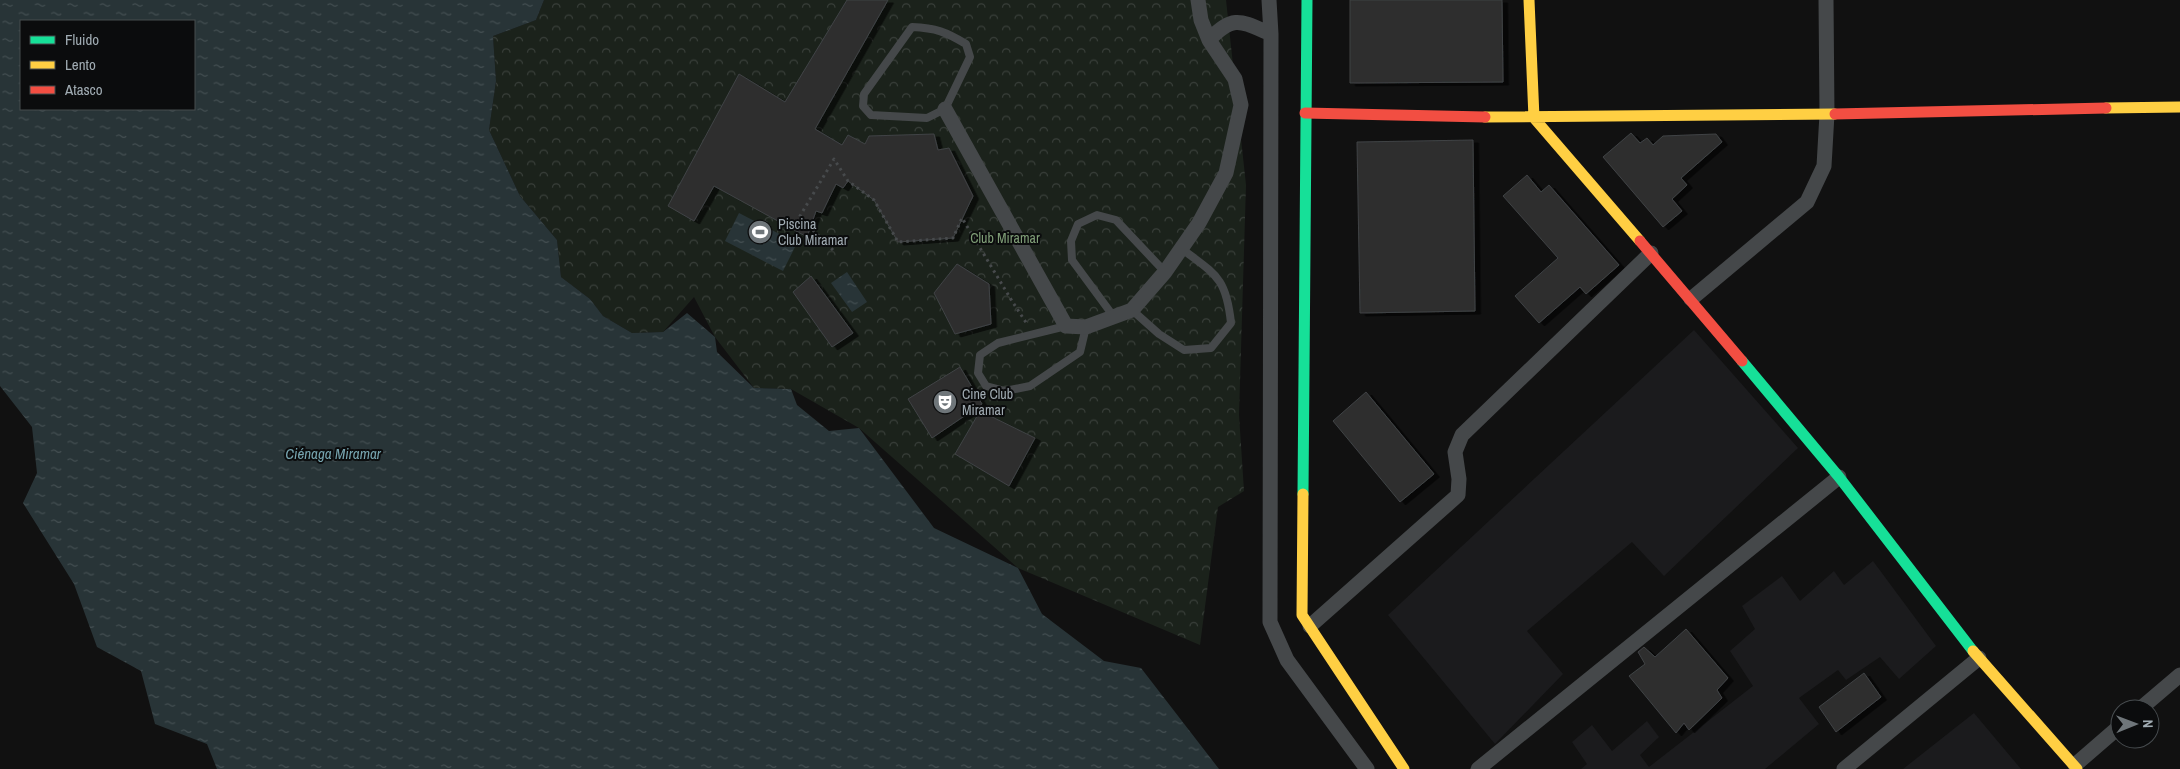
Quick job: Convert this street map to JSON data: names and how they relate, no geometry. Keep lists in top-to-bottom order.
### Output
{
  "water": ["Ciénaga Miramar"],
  "parks": ["Club Miramar"],
  "places": {
    "sports": ["Piscina Club Miramar"],
    "theatre": ["Cine Club Miramar"]
  },
  "legend": ["Fluido", "Lento", "Atasco"],
  "north": "right"
}
